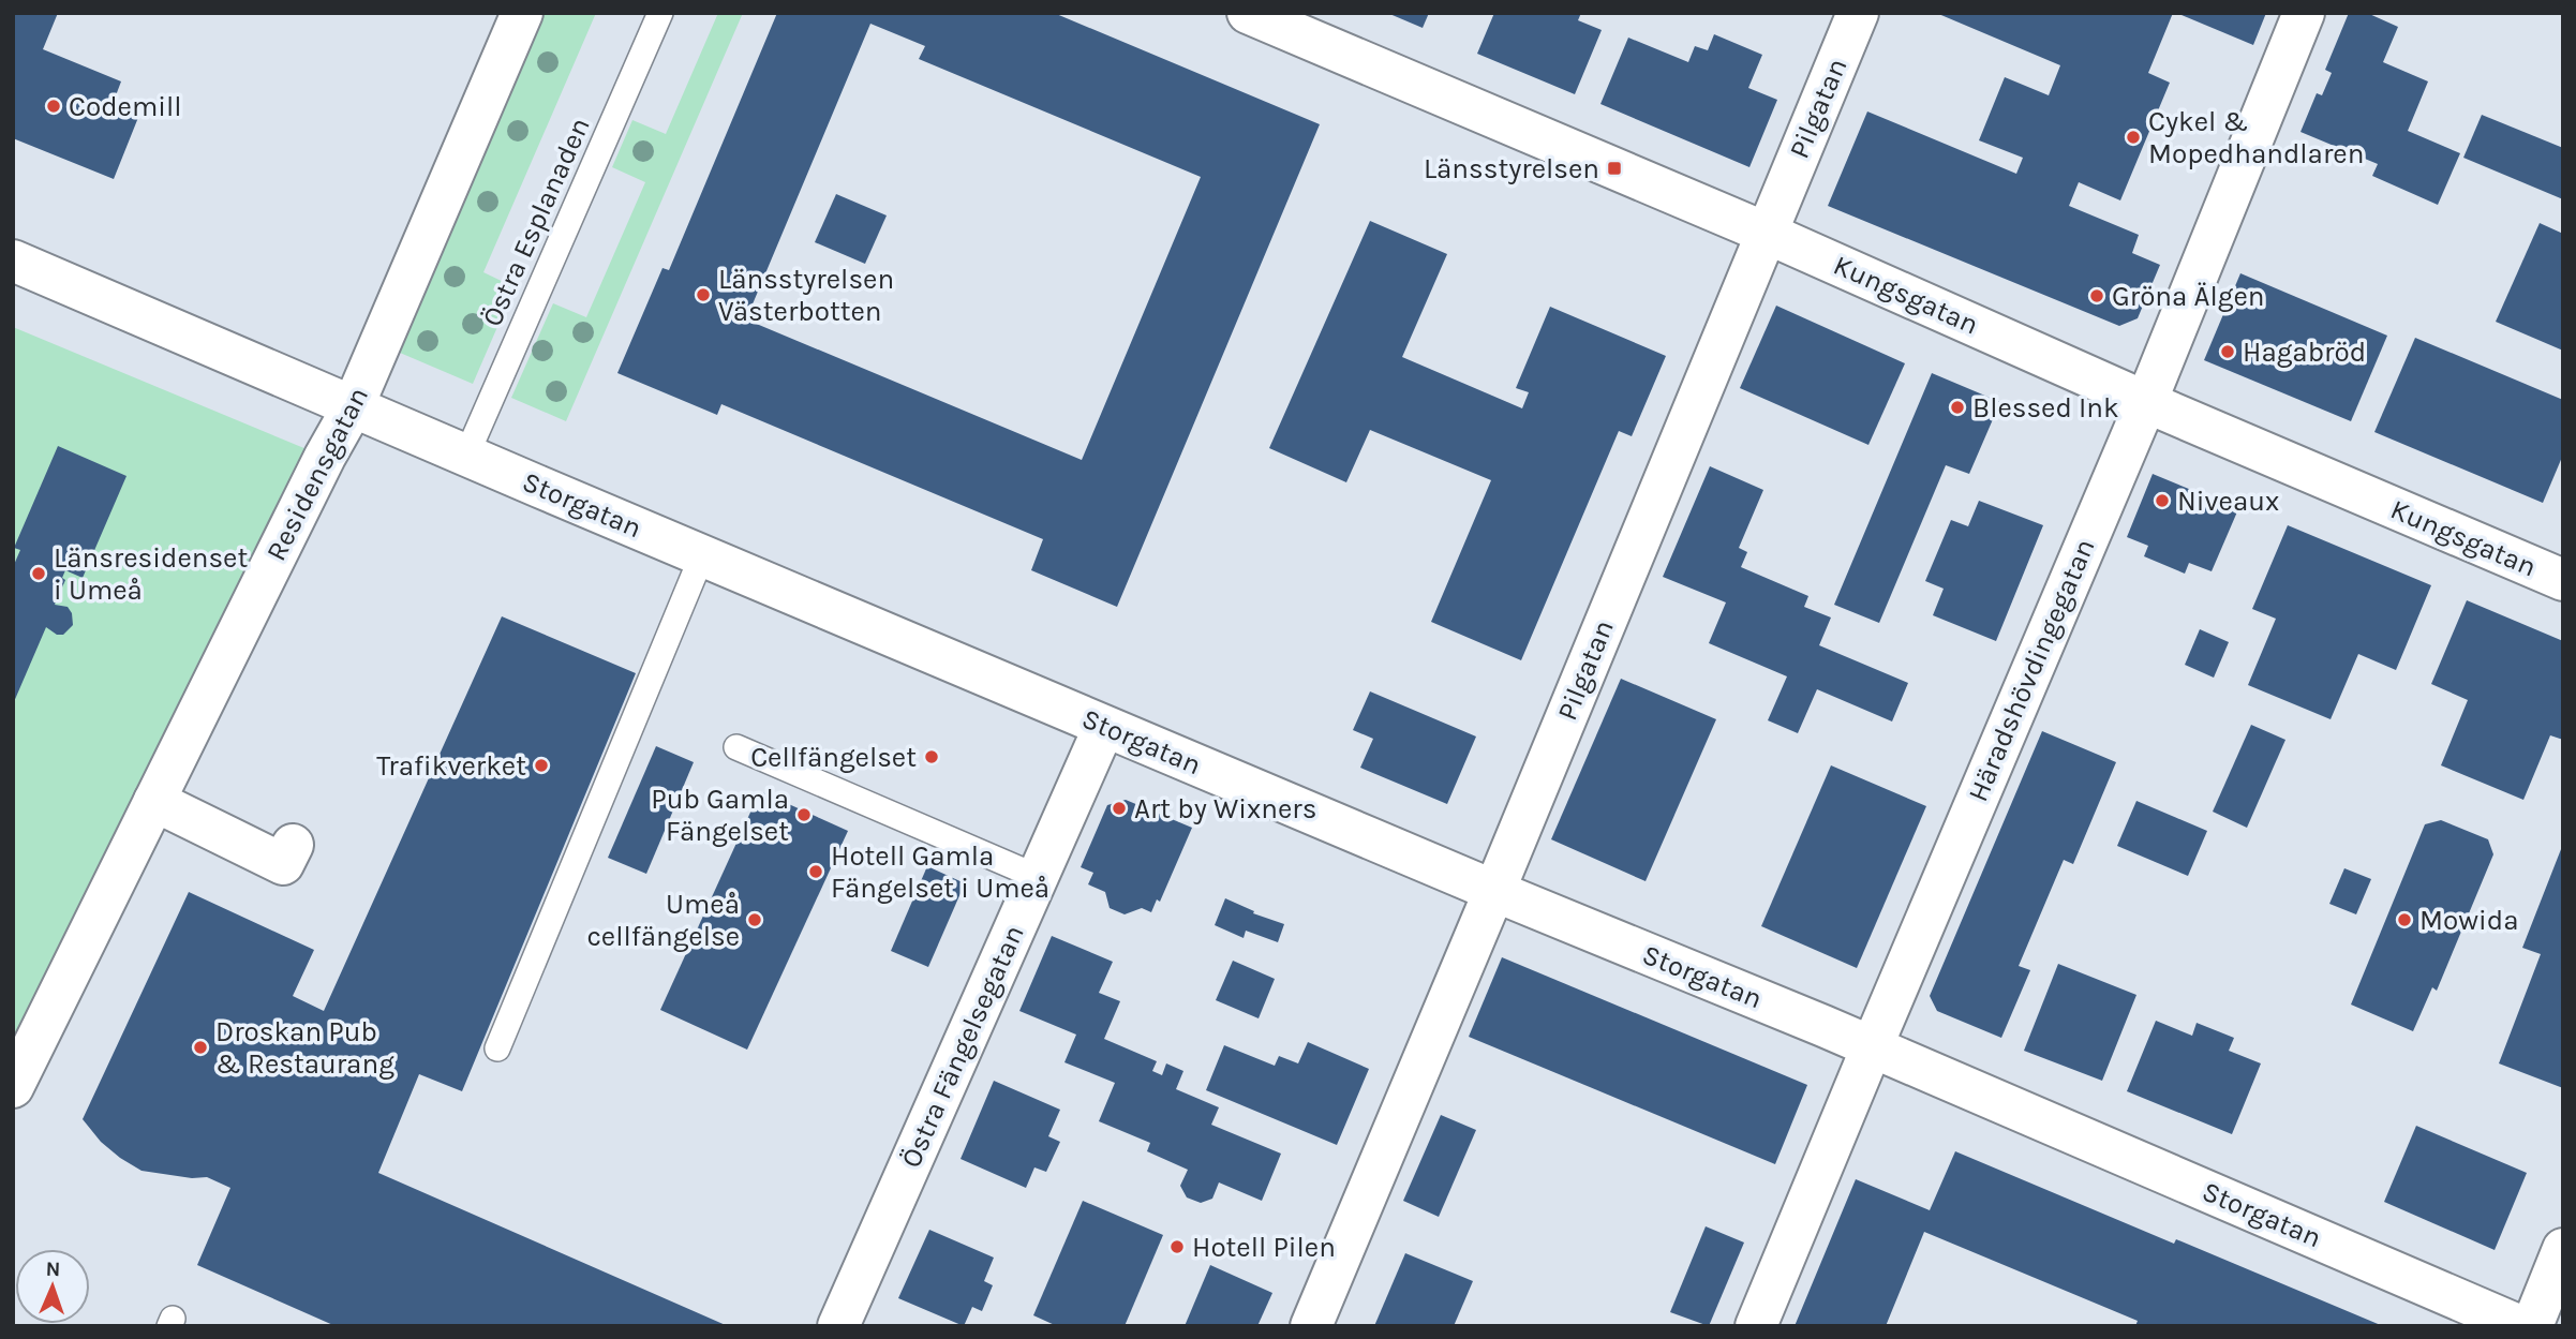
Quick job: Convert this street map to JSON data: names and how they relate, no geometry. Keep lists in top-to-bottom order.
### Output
{
  "streets": {
    "street": [
      "Pilgatan",
      "Kungsgatan",
      "Residensgatan",
      "Storgatan",
      "Häradshövdingegatan",
      "Östra Fängelsegatan"
    ],
    "lane": ["Östra Esplanaden"]
  },
  "crossings": [
    ["Pilgatan", "Kungsgatan"],
    ["Pilgatan", "Storgatan"],
    ["Östra Esplanaden", "Storgatan"],
    ["Kungsgatan", "Häradshövdingegatan"],
    ["Residensgatan", "Storgatan"],
    ["Storgatan", "Häradshövdingegatan"],
    ["Storgatan", "Östra Fängelsegatan"]
  ],
  "places": {
    "other": [
      "Codemill",
      "Cykel & Mopedhandlaren",
      "Länsstyrelsen Västerbotten",
      "Gröna Älgen",
      "Hagabröd",
      "Blessed Ink",
      "Niveaux",
      "Länsresidenset i Umeå",
      "Cellfängelset",
      "Trafikverket",
      "Art by Wixners",
      "Pub Gamla Fängelset",
      "Hotell Gamla Fängelset i Umeå",
      "Umeå cellfängelse",
      "Mowida",
      "Droskan Pub & Restaurang",
      "Hotell Pilen"
    ],
    "transit": ["Länsstyrelsen"]
  },
  "north": "top"
}
